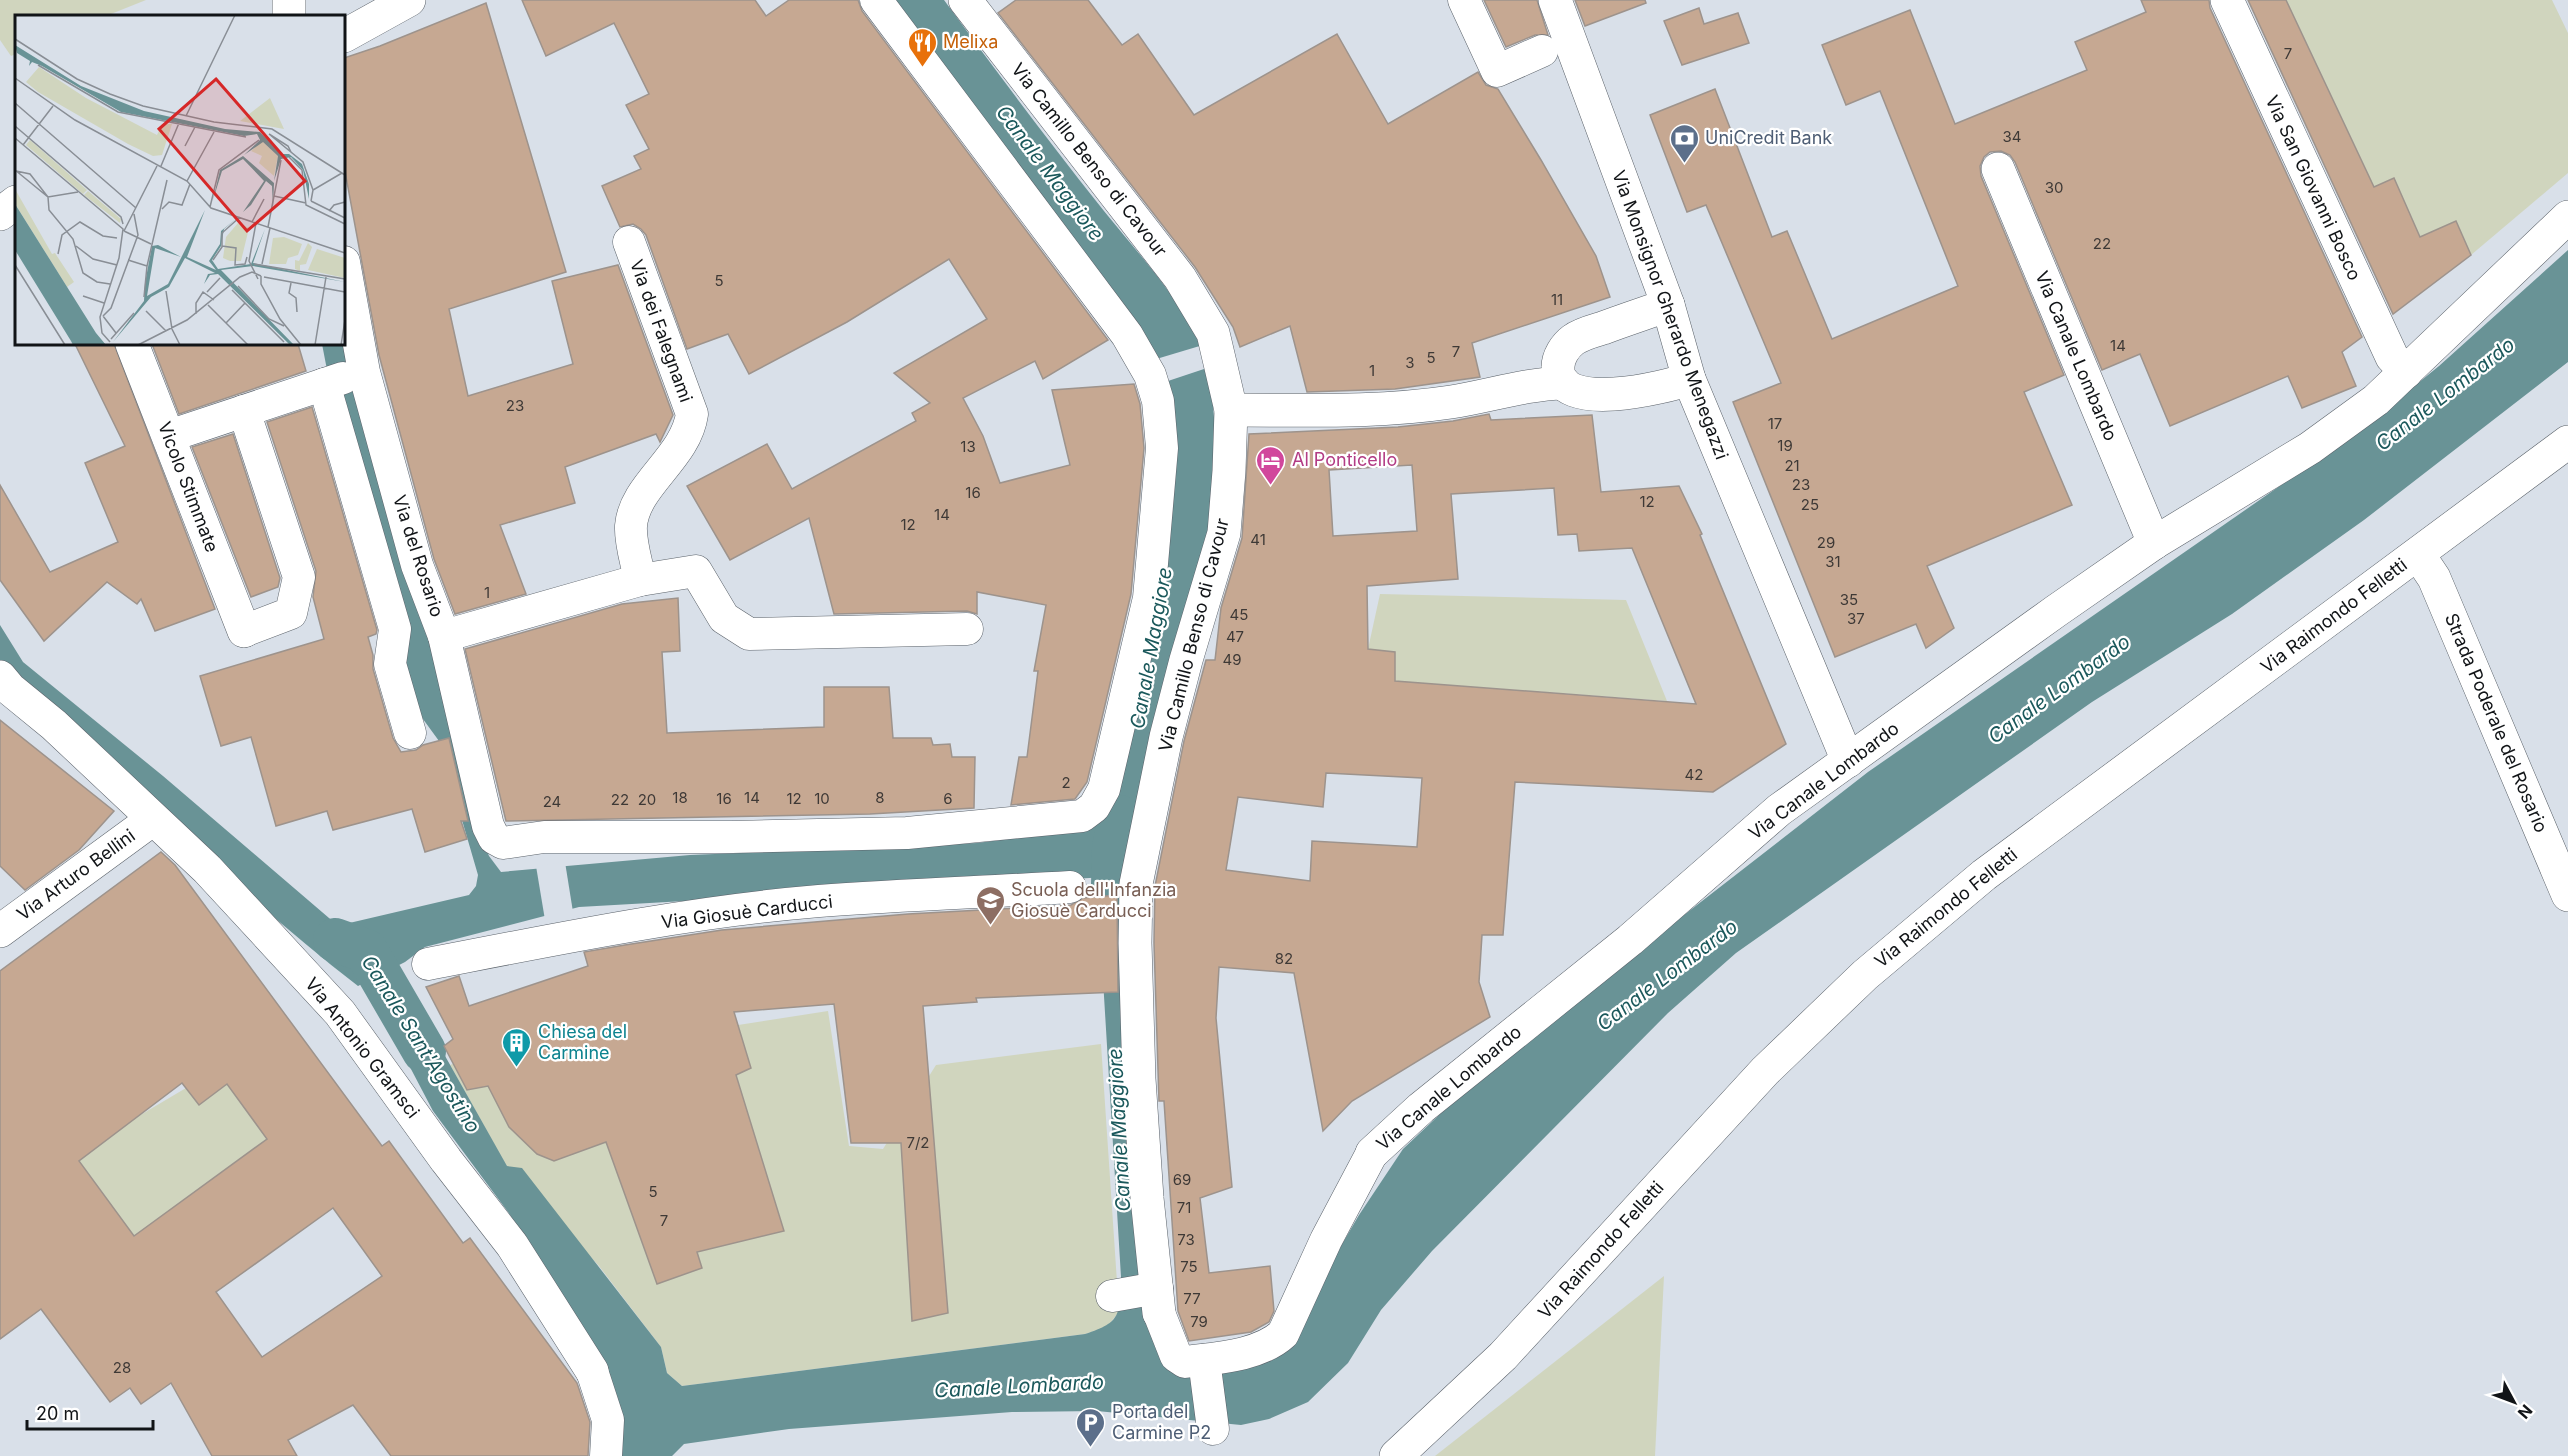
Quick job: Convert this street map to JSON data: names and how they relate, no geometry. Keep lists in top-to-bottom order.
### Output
{
  "streets": {
    "street": [
      "Via Camillo Benso di Cavour",
      "Via San Giovanni Bosco",
      "Via Monsignor Gherardo Menegazzi",
      "Via dei Falegnami",
      "Via Canale Lombardo",
      "Vicolo Stimmate",
      "Via del Rosario",
      "Via Raimondo Felletti",
      "Strada Poderale del Rosario",
      "Via Arturo Bellini",
      "Via Giosuè Carducci",
      "Via Antonio Gramsci"
    ]
  },
  "crossings": [
    ["Via Camillo Benso di Cavour", "Via Canale Lombardo"],
    ["Via San Giovanni Bosco", "Via Canale Lombardo"],
    ["Via Monsignor Gherardo Menegazzi", "Via Canale Lombardo"],
    ["Via Raimondo Felletti", "Strada Poderale del Rosario"],
    ["Via Arturo Bellini", "Via Antonio Gramsci"]
  ],
  "water": ["Canale Maggiore", "Canale Lombardo", "Canale Sant'Agostino"],
  "places": {
    "restaurant": ["Melixa"],
    "bank": ["UniCredit Bank"],
    "hotel": ["Al Ponticello"],
    "school or university": ["Scuola dell'Infanzia Giosuè Carducci"],
    "building": ["Chiesa del Carmine"],
    "parking": ["Porta del Carmine P2"]
  },
  "house_numbers": [
    "7",
    "34",
    "30",
    "22",
    "5",
    "11",
    "14",
    "7",
    "5",
    "3",
    "1",
    "23",
    "17",
    "19",
    "13",
    "21",
    "23",
    "16",
    "12",
    "25",
    "14",
    "12",
    "41",
    "29",
    "31",
    "1",
    "35",
    "45",
    "37",
    "47",
    "49",
    "42",
    "2",
    "18",
    "14",
    "8",
    "16",
    "12",
    "10",
    "6",
    "22",
    "20",
    "24",
    "82",
    "7/2",
    "69",
    "5",
    "71",
    "7",
    "73",
    "75",
    "77",
    "79",
    "28"
  ],
  "scale_bar": "20 m",
  "north": "bottom right"
}
